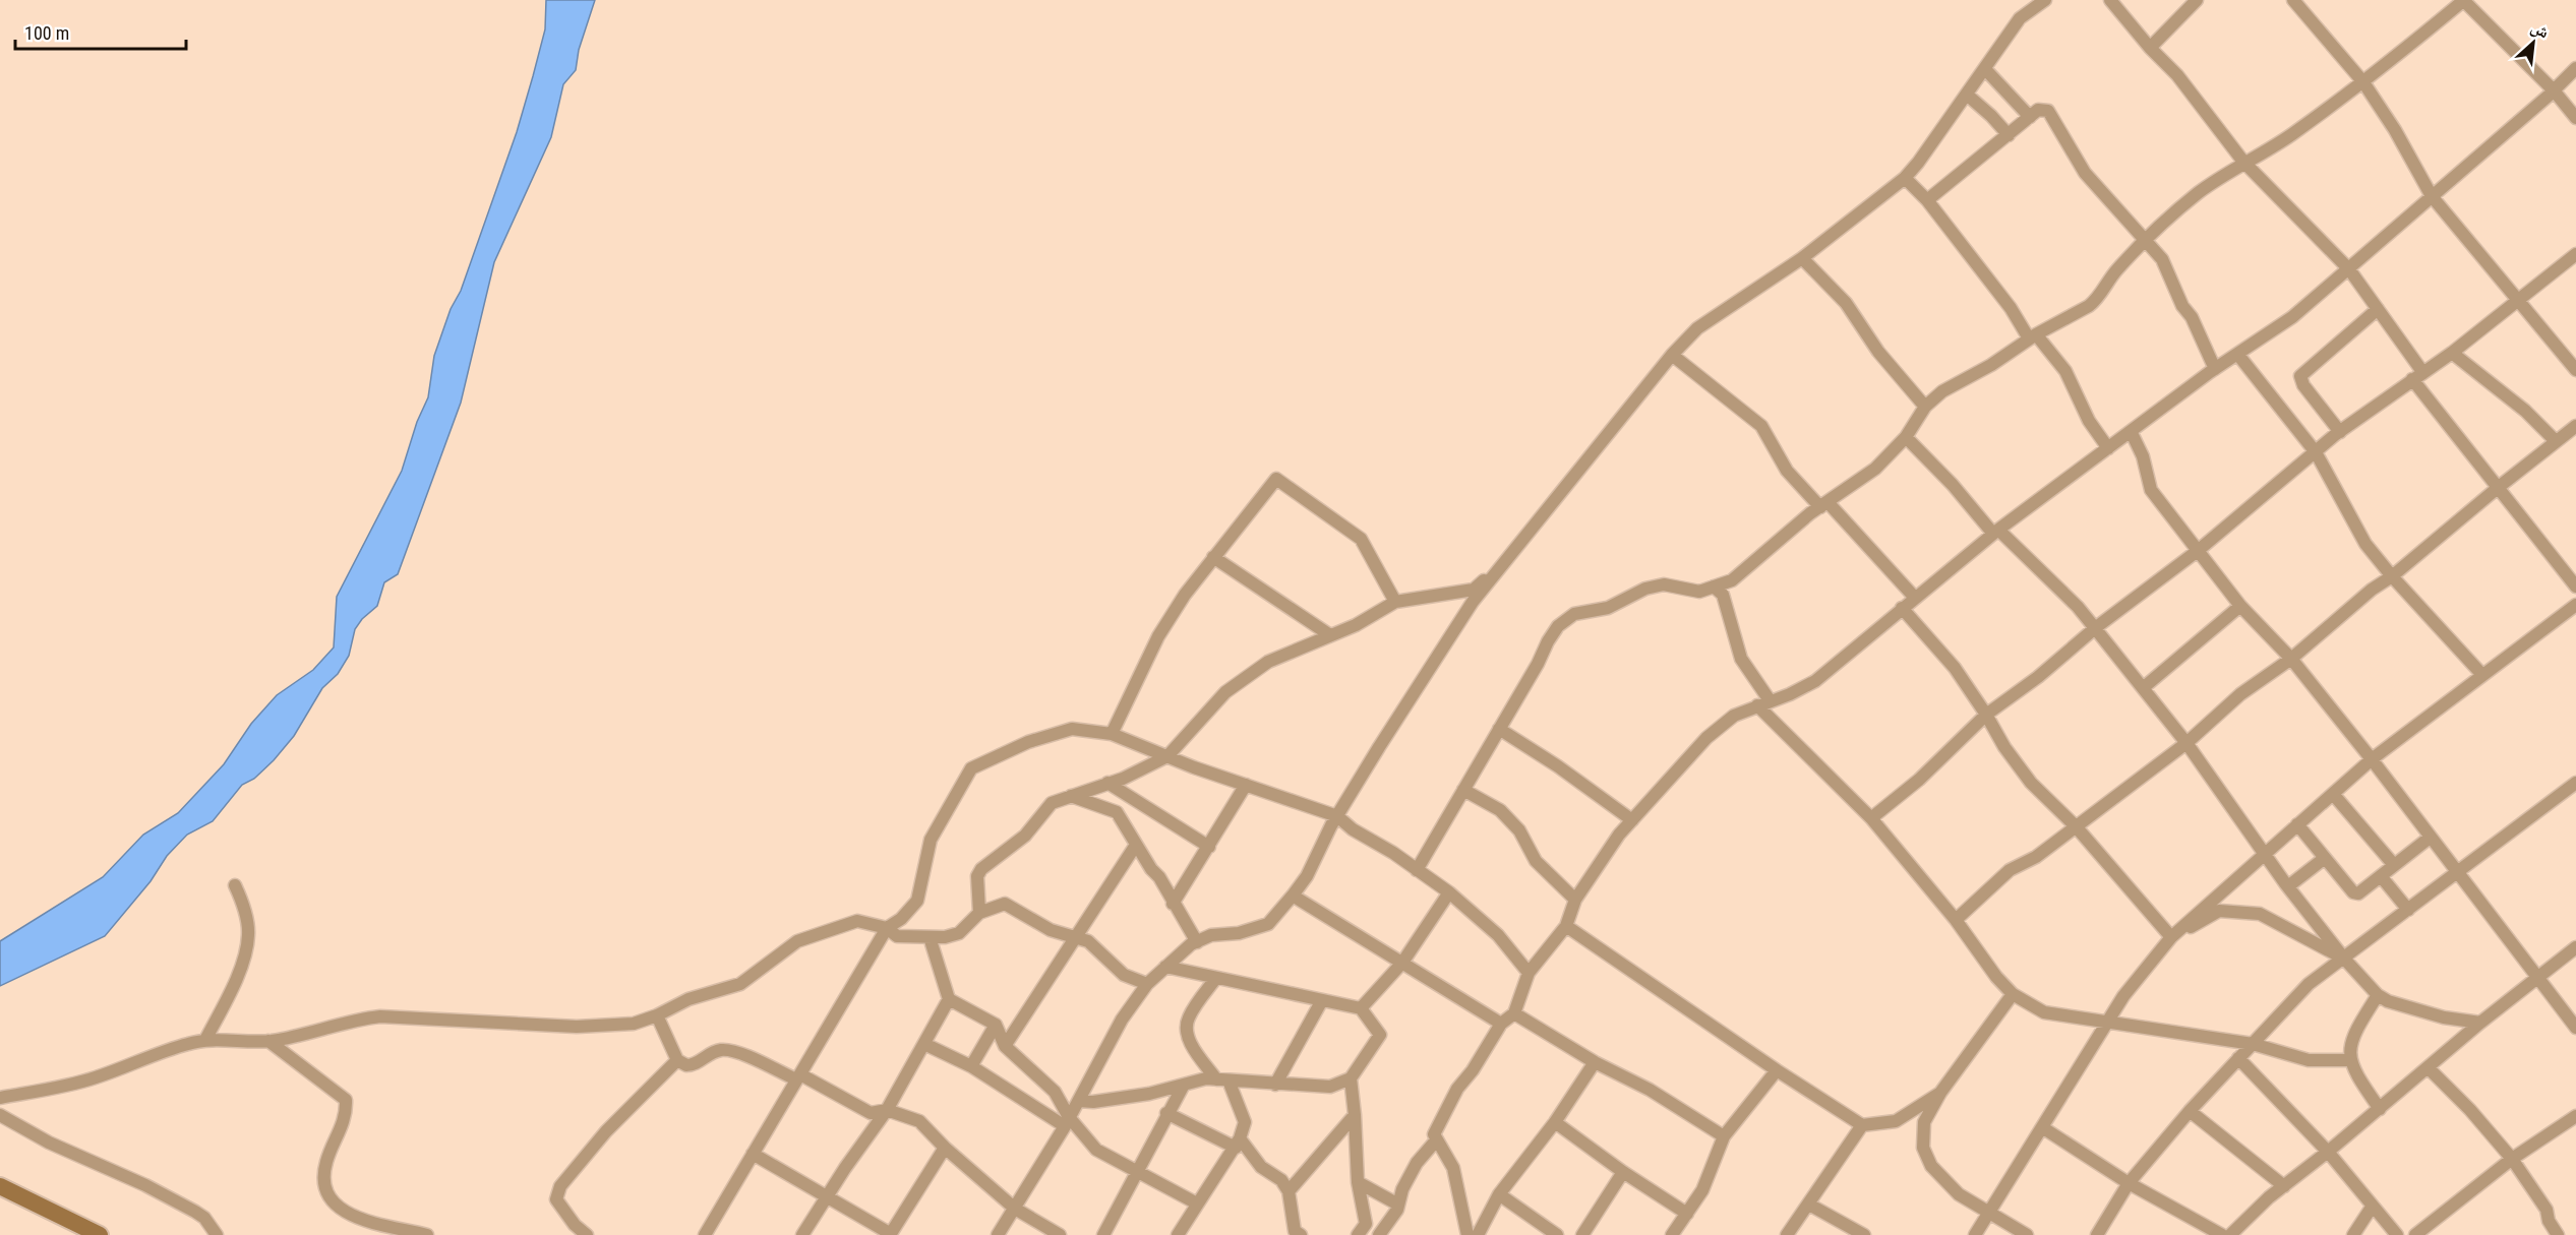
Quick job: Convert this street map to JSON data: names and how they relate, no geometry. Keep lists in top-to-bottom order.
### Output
{
  "scale_bar": "100 m",
  "north": "top right"
}
